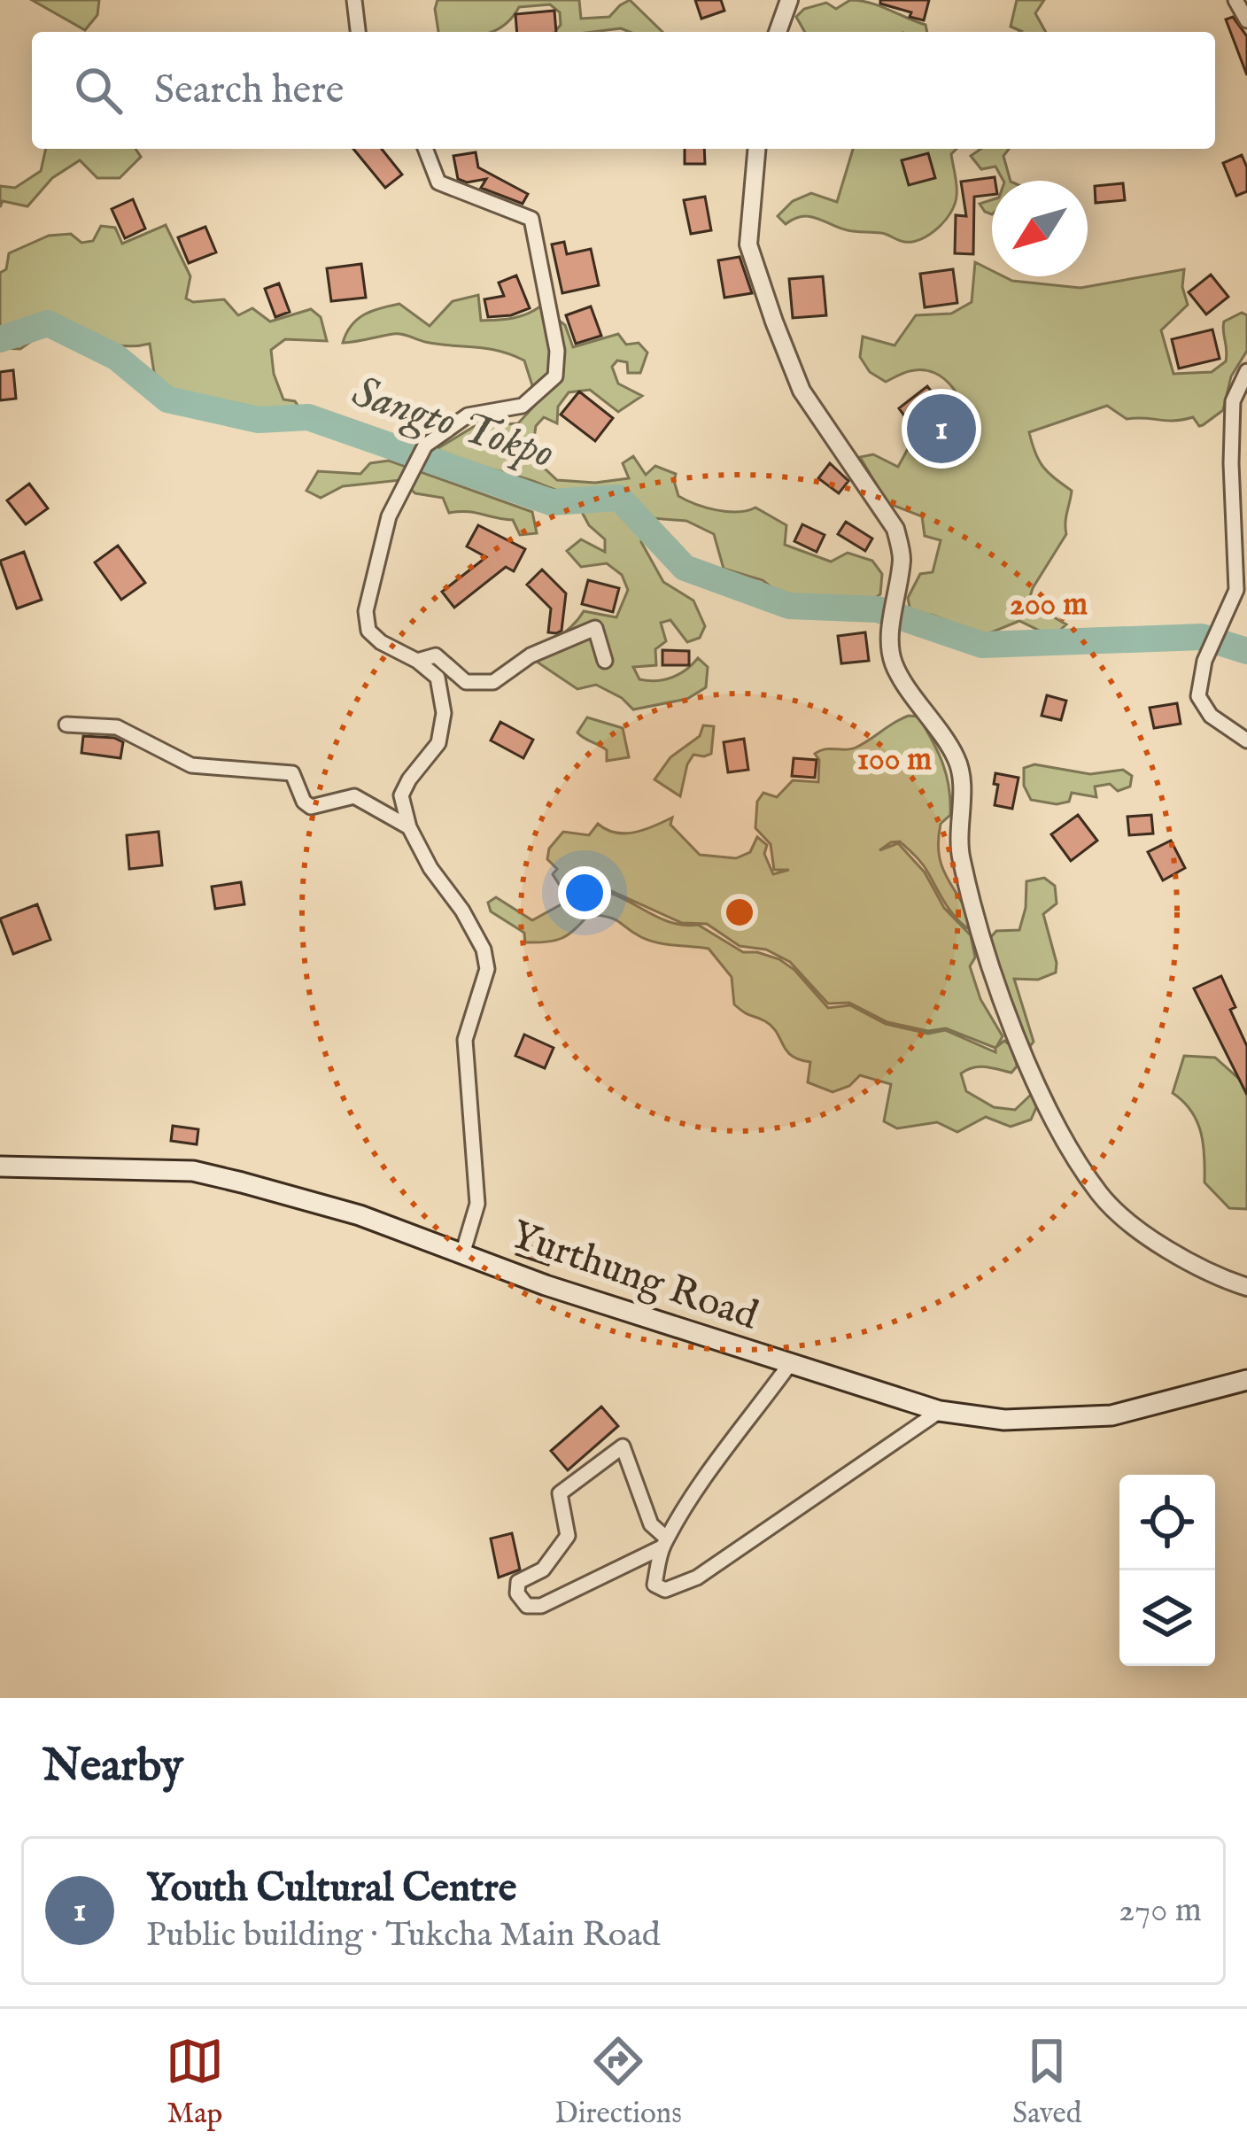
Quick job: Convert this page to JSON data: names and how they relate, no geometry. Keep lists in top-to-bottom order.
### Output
{
  "streets": {
    "main road": ["Yurthung Road"]
  },
  "water": ["Sangto Tokpo"],
  "north": "bottom left",
  "page": {
    "search": "Search here",
    "pins": "1",
    "heading": "Nearby",
    "list": [
      {
        "mark": "1",
        "name": "Youth Cultural Centre",
        "note": "Public building · Tukcha Main Road",
        "value": "270 m"
      }
    ],
    "nav": ["Map", "Directions", "Saved"]
  },
  "rings": ["200 m", "100 m"]
}
